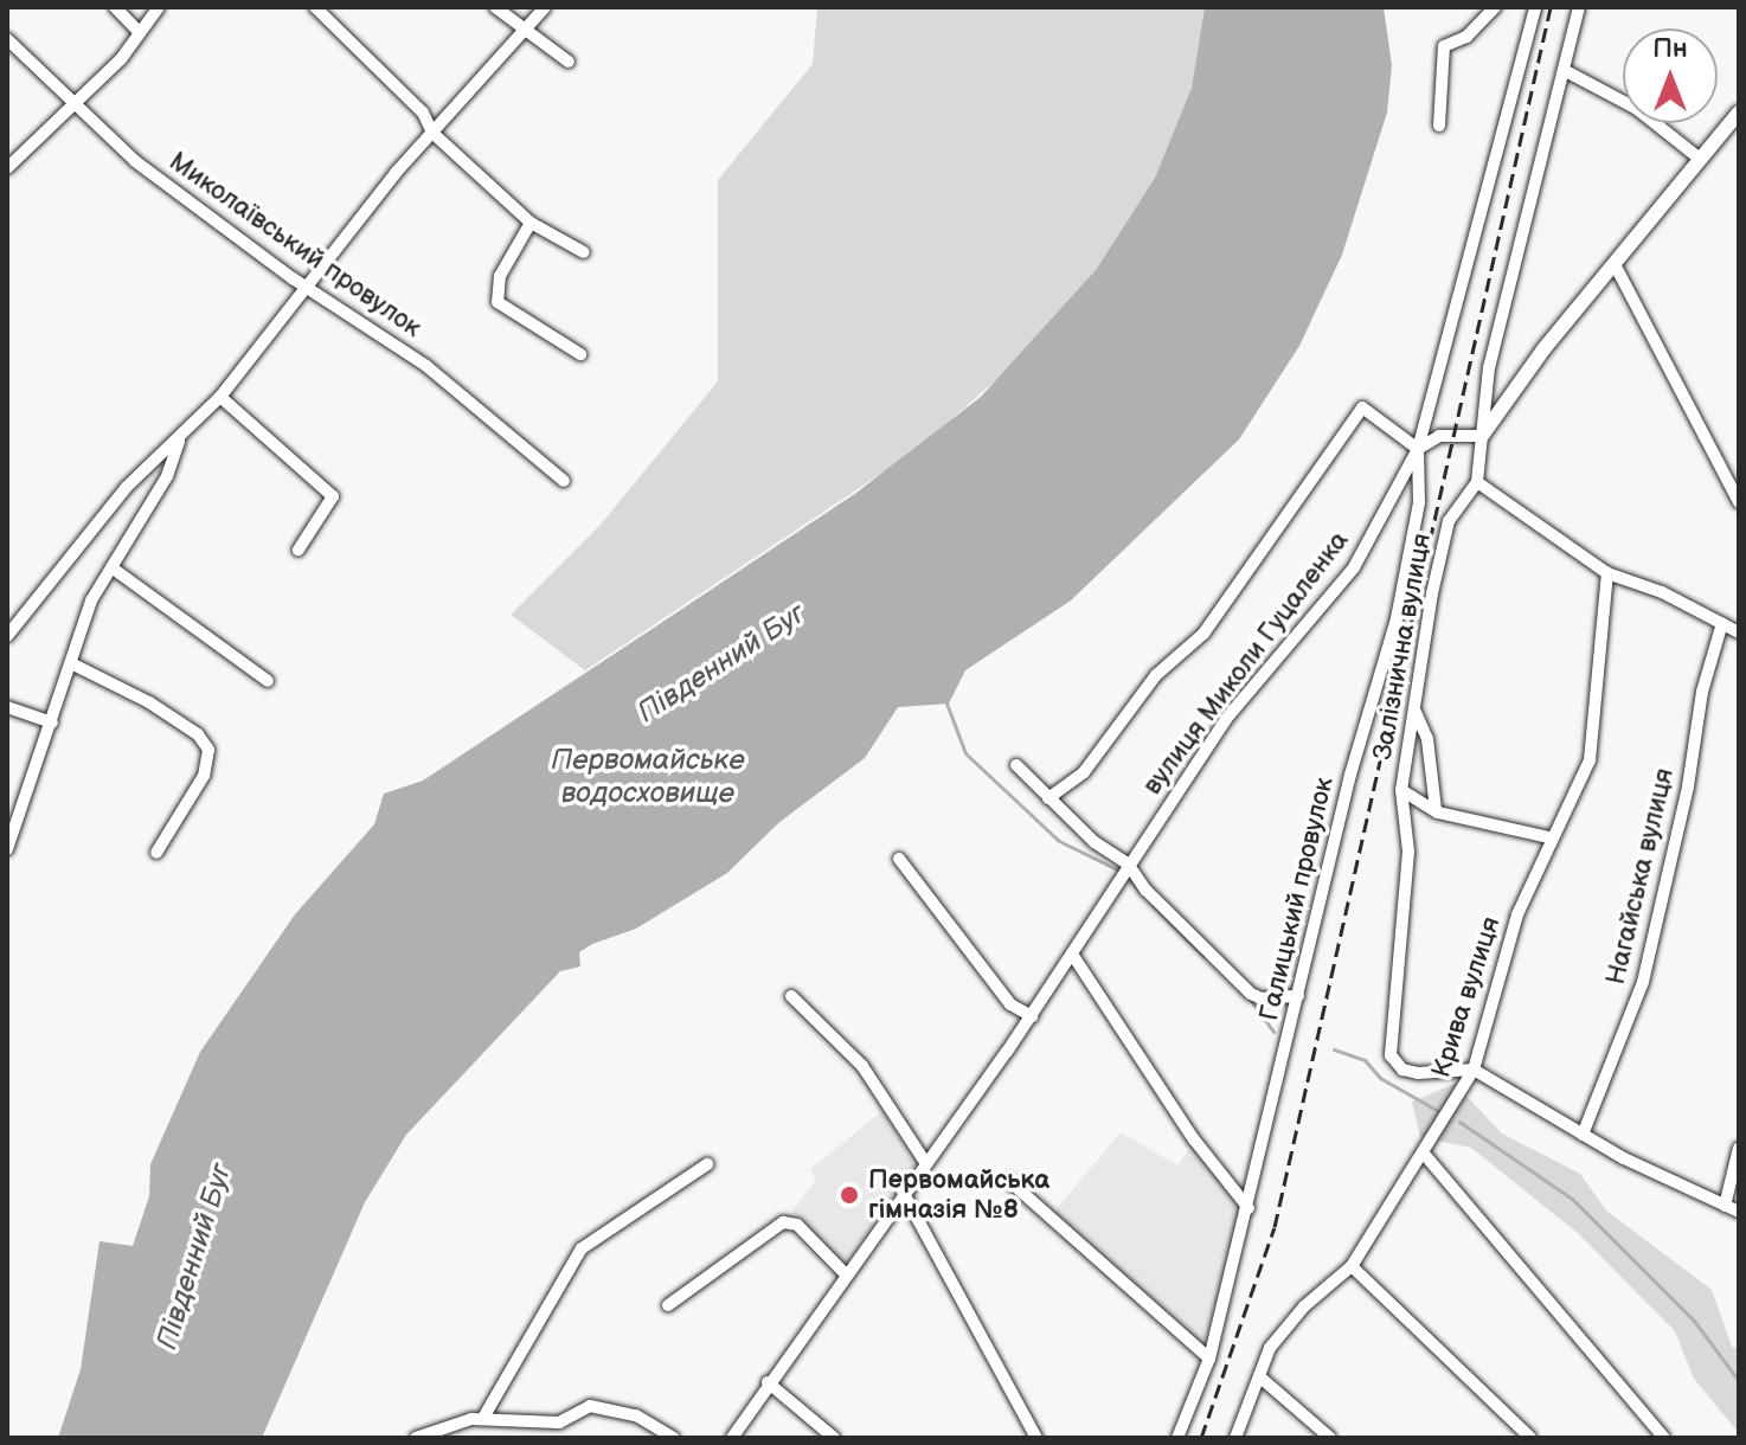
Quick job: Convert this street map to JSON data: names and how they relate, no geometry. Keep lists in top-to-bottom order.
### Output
{
  "streets": {
    "street": [
      "Миколаївський провулок",
      "Залізнична вулиця",
      "вулиця Миколи Гуцаленка",
      "Нагайська вулиця",
      "Галицький провулок",
      "Крива вулиця"
    ]
  },
  "crossings": [
    ["Залізнична вулиця", "Крива вулиця"],
    ["вулиця Миколи Гуцаленка", "Галицький провулок"]
  ],
  "water": ["Південний Буг", "Первомайське водосховище"],
  "places": ["Первомайська гімназія №8"],
  "north": "top"
}
